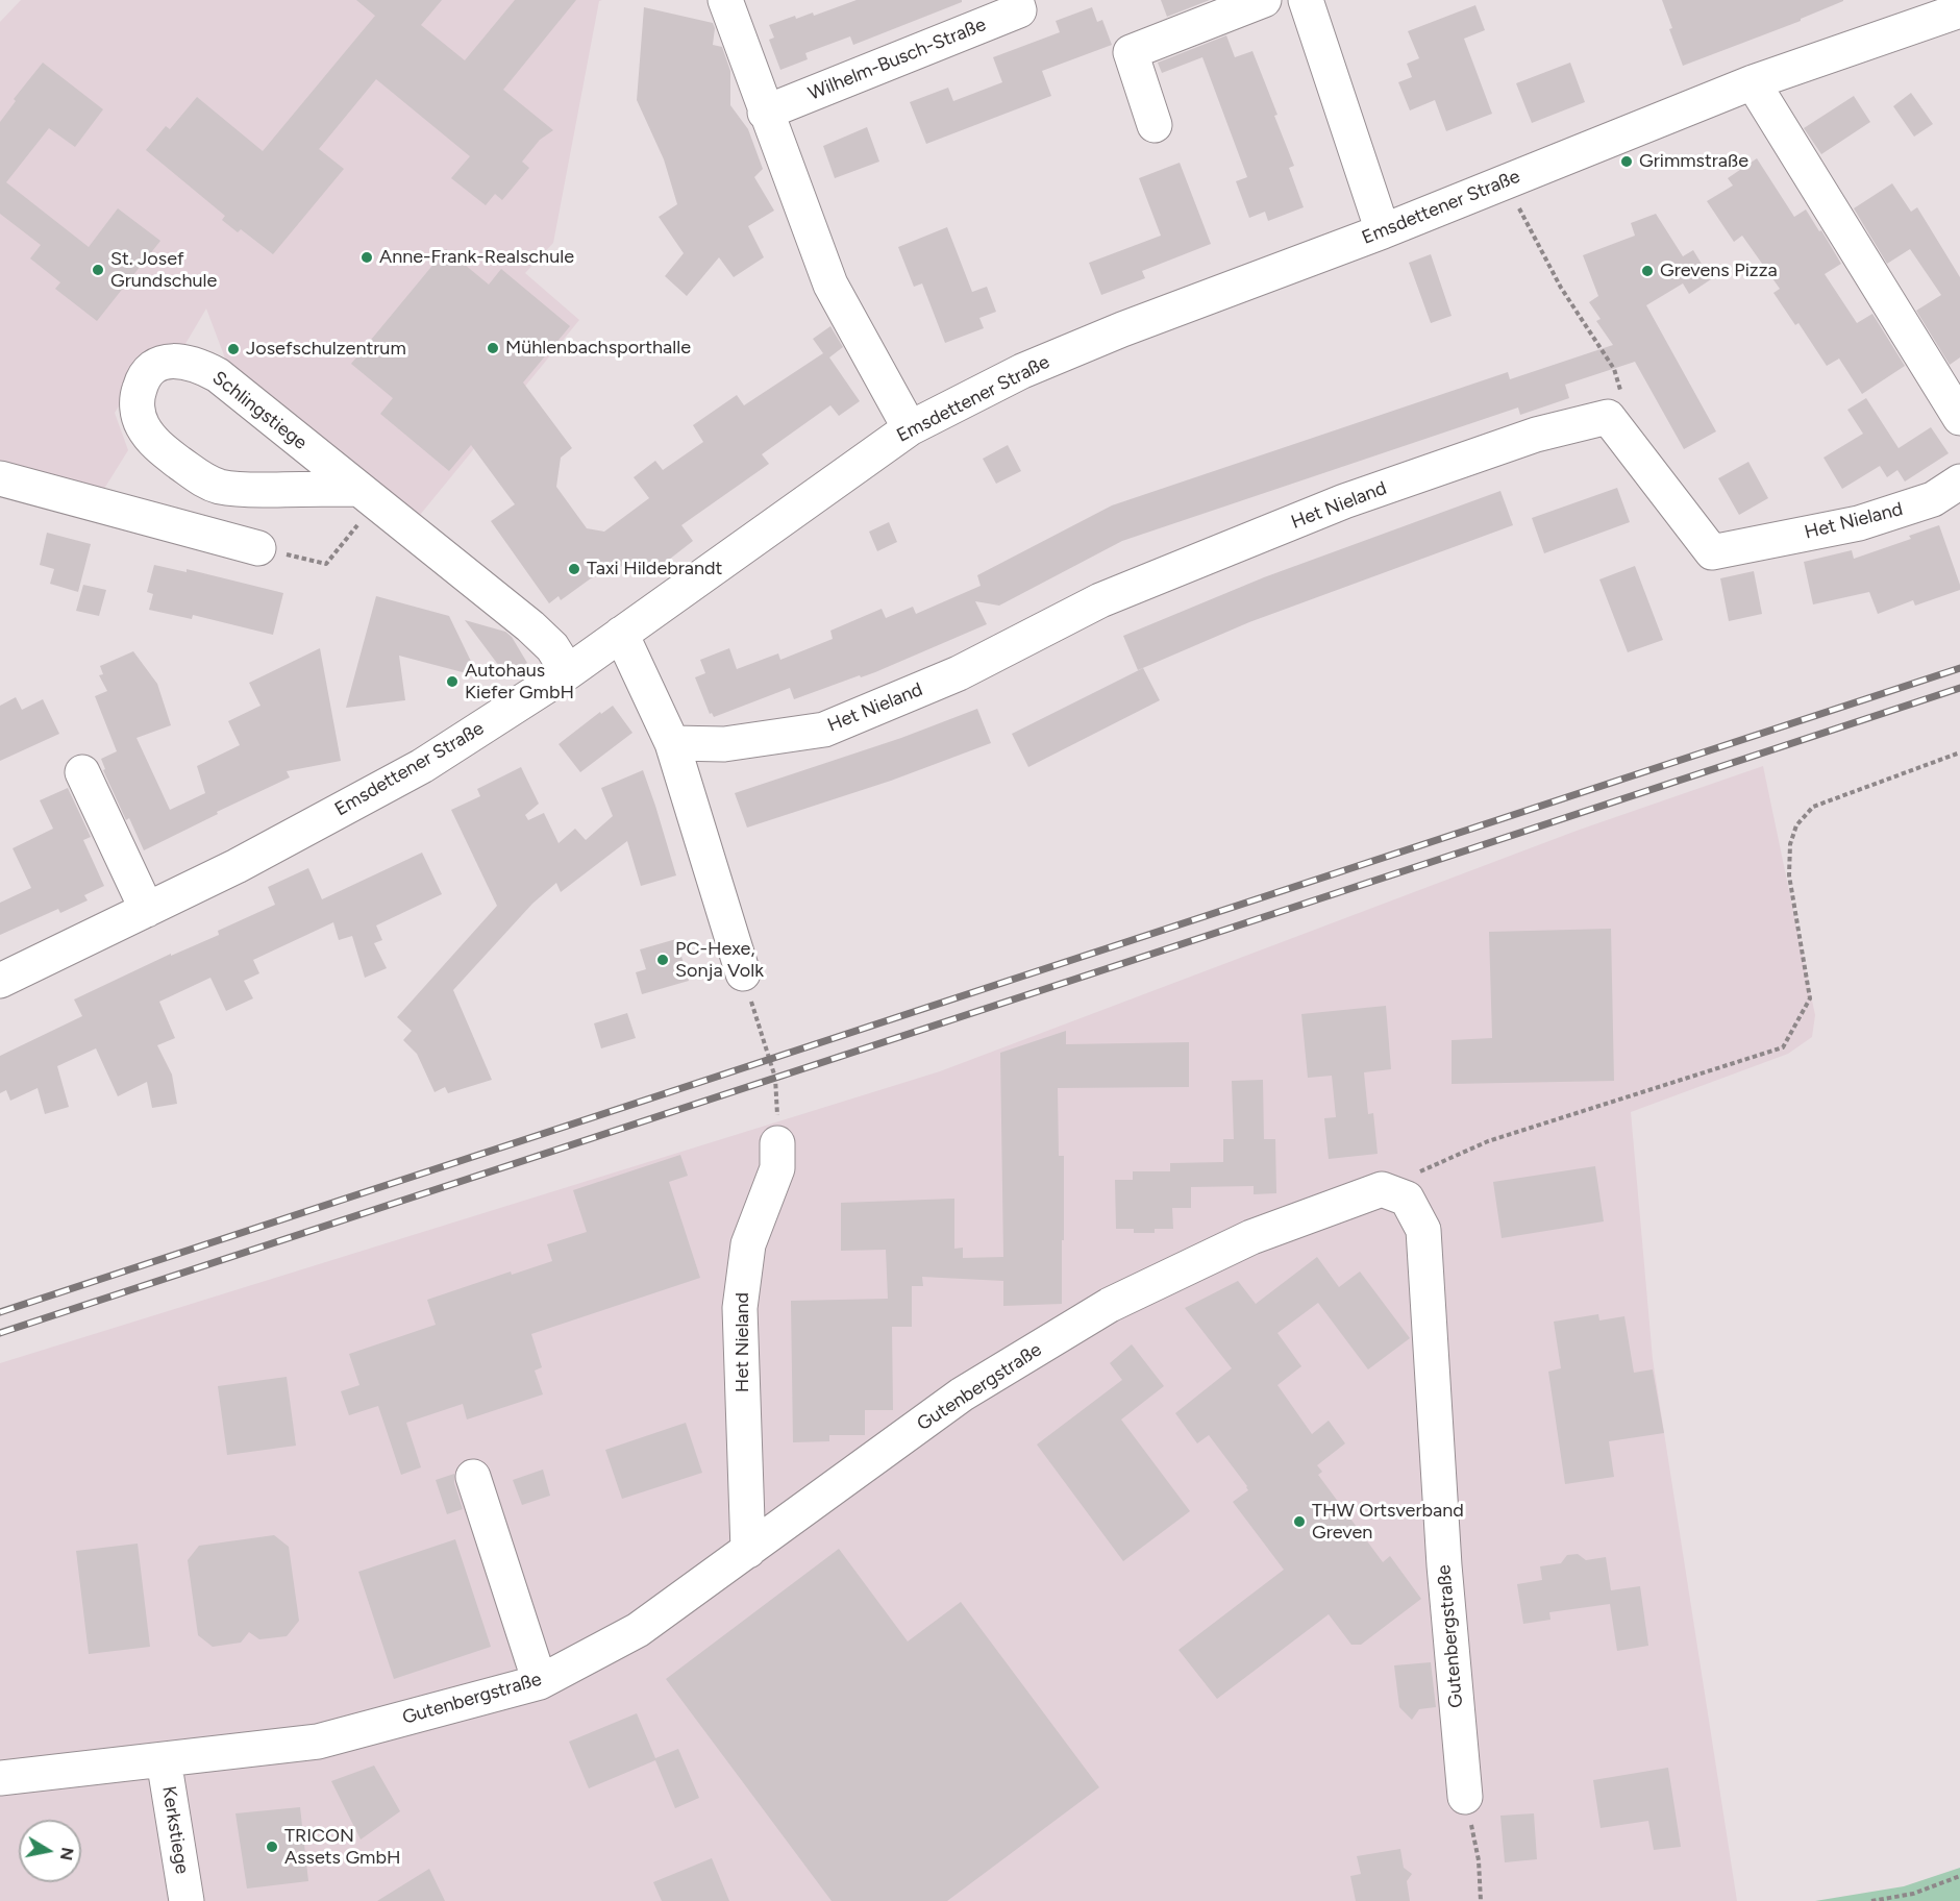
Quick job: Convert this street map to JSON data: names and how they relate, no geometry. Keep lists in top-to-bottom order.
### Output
{
  "streets": {
    "street": [
      "Wilhelm-Busch-Straße",
      "Emsdettener Straße",
      "Schlingstiege",
      "Het Nieland",
      "Gutenbergstraße",
      "Kerkstiege"
    ]
  },
  "crossings": [
    ["Emsdettener Straße", "Schlingstiege"],
    ["Het Nieland", "Gutenbergstraße"],
    ["Gutenbergstraße", "Kerkstiege"]
  ],
  "places": [
    "Grimmstraße",
    "Anne-Frank-Realschule",
    "St. Josef Grundschule",
    "Grevens Pizza",
    "Mühlenbachsporthalle",
    "Josefschulzentrum",
    "Taxi Hildebrandt",
    "Autohaus Kiefer GmbH",
    "PC-Hexe, Sonja Volk",
    "THW Ortsverband Greven",
    "TRICON Assets GmbH"
  ],
  "north": "right"
}
